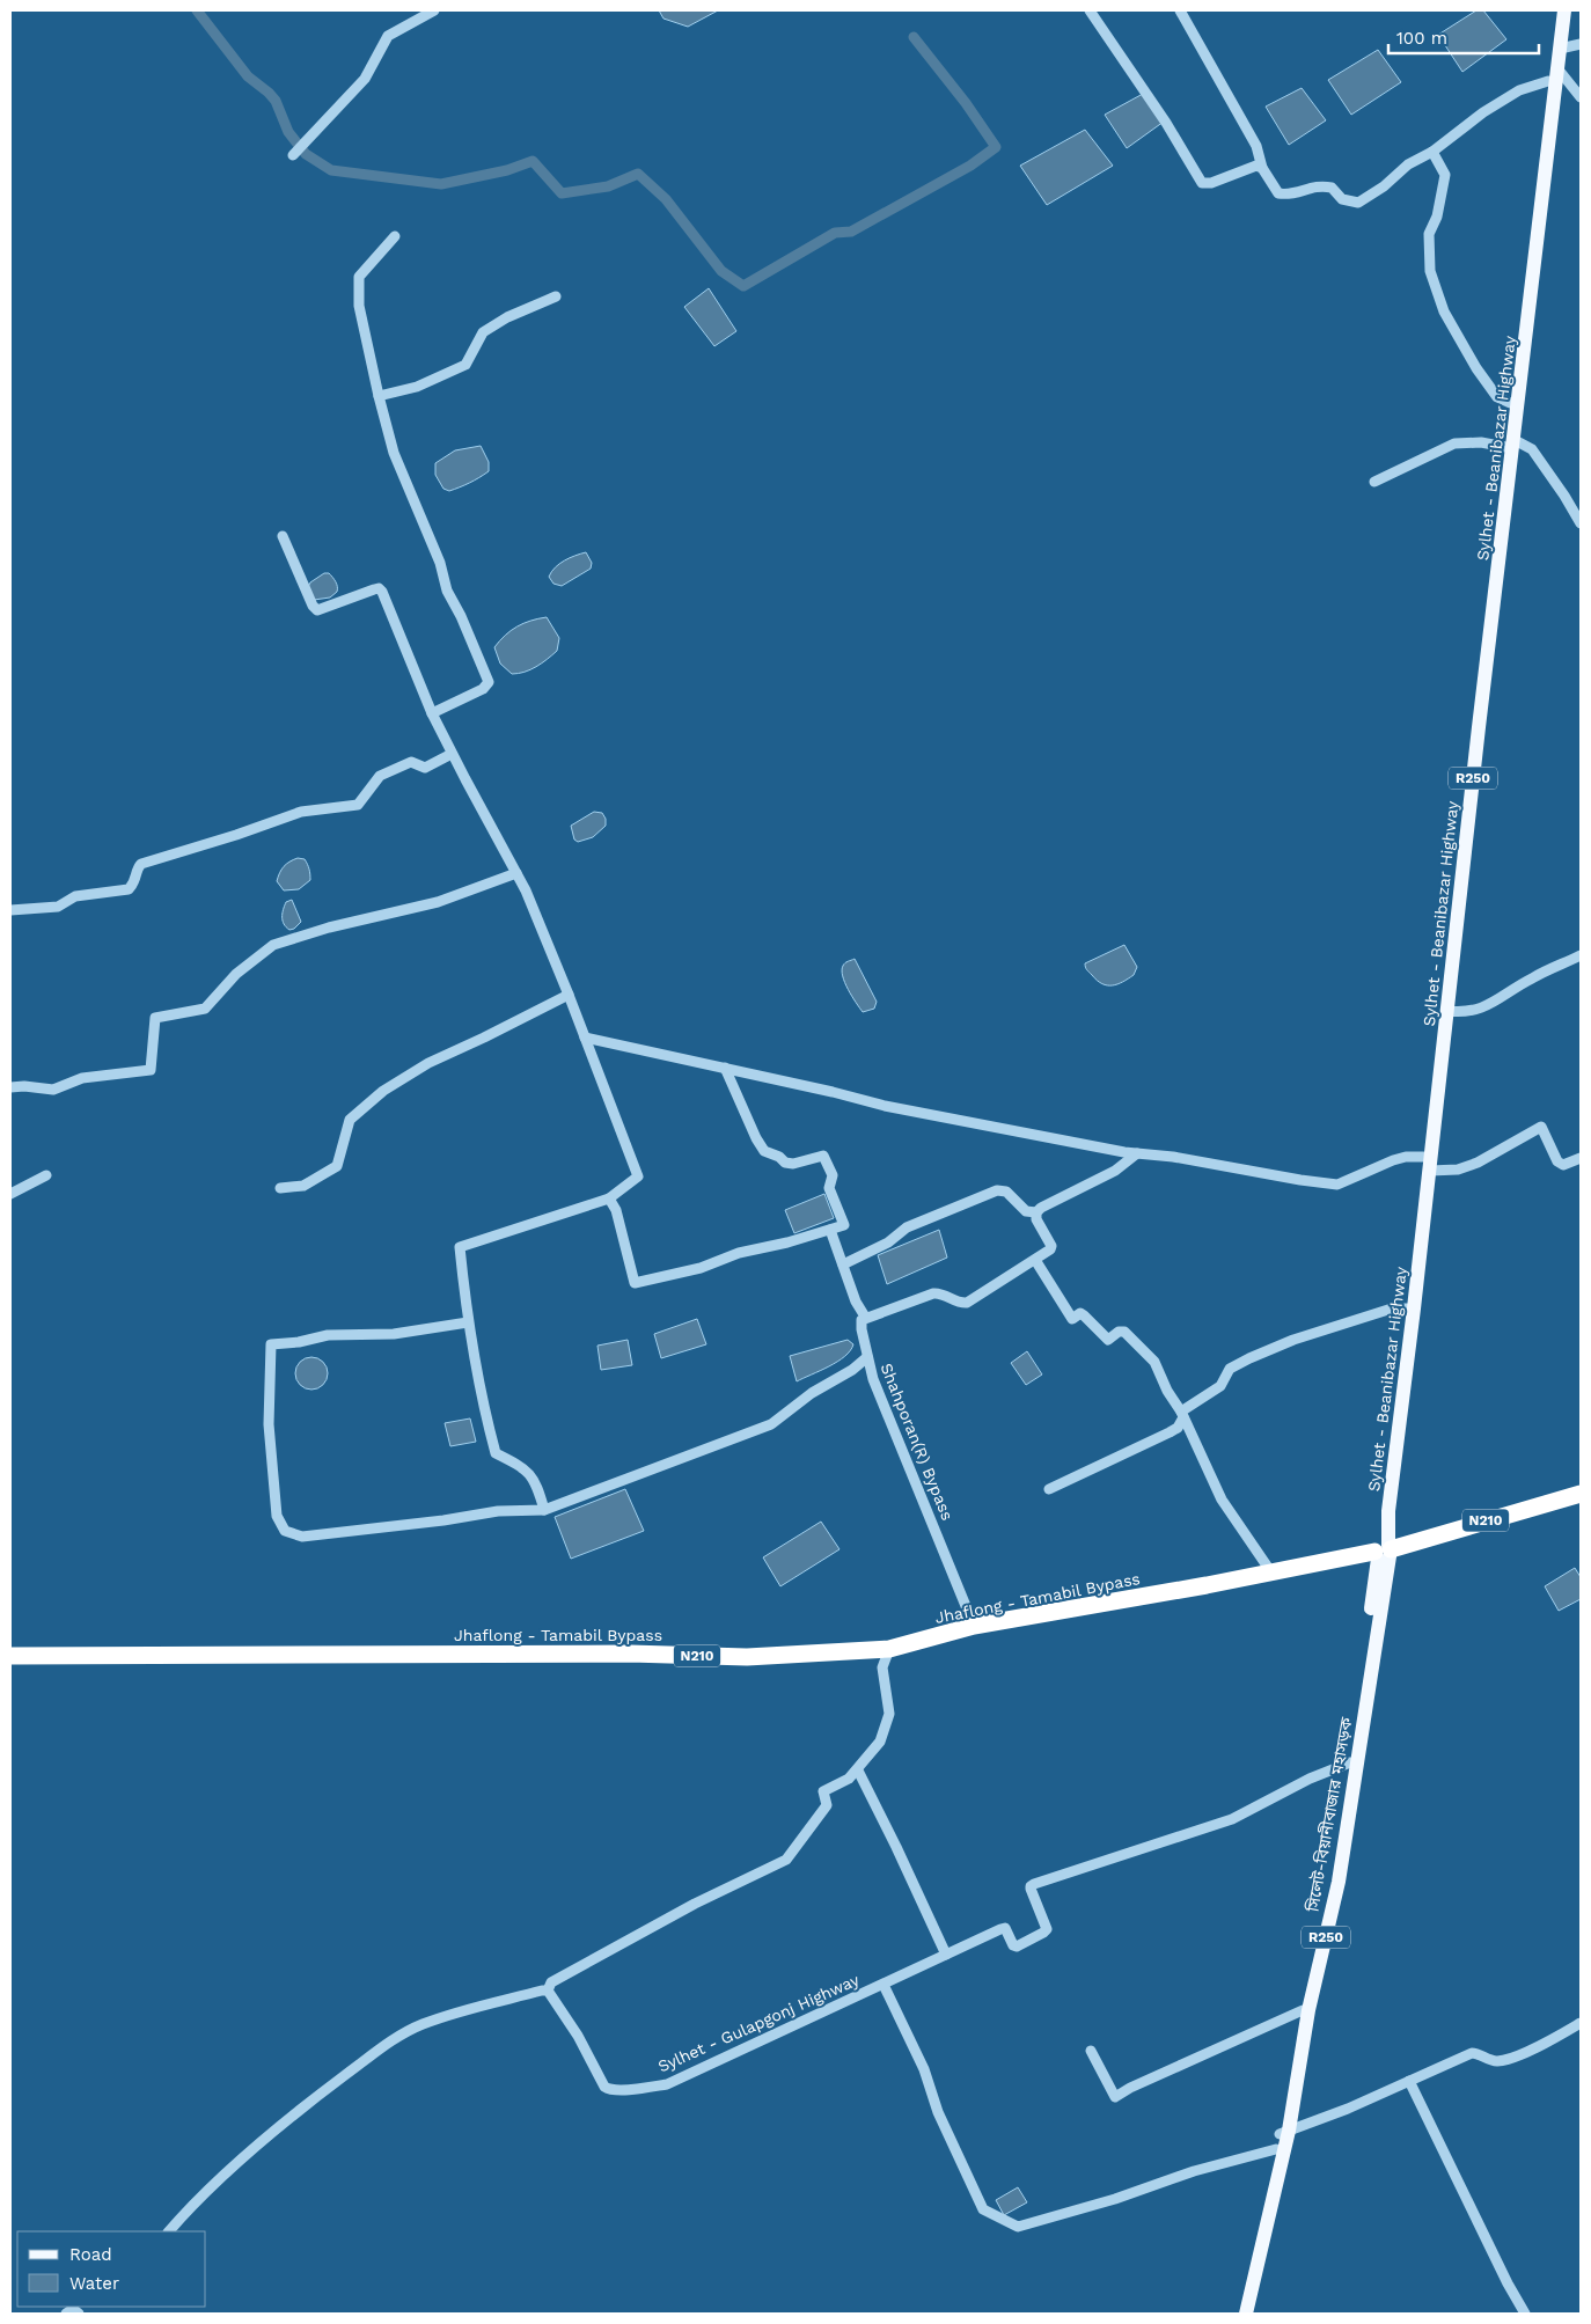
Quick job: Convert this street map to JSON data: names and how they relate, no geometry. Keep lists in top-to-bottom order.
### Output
{
  "streets": {
    "highway": ["N210", "Jhaflong - Tamabil Bypass"],
    "main road": ["Sylhet - Beanibazar Highway", "R250", "সিলেট-বিয়ানীবাজার মহাসড়ক"],
    "street": ["Shahporan(R) Bypass", "Sylhet - Gulapgonj Highway"]
  },
  "crossings": [
    ["Sylhet - Beanibazar Highway", "Jhaflong - Tamabil Bypass"],
    ["Sylhet - Beanibazar Highway", "সিলেট-বিয়ানীবাজার মহাসড়ক"],
    ["Shahporan(R) Bypass", "Jhaflong - Tamabil Bypass"],
    ["Jhaflong - Tamabil Bypass", "সিলেট-বিয়ানীবাজার মহাসড়ক"],
    ["সিলেট-বিয়ানীবাজার মহাসড়ক", "Sylhet - Gulapgonj Highway"]
  ],
  "legend": ["Road", "Water"],
  "scale_bar": "100 m"
}
